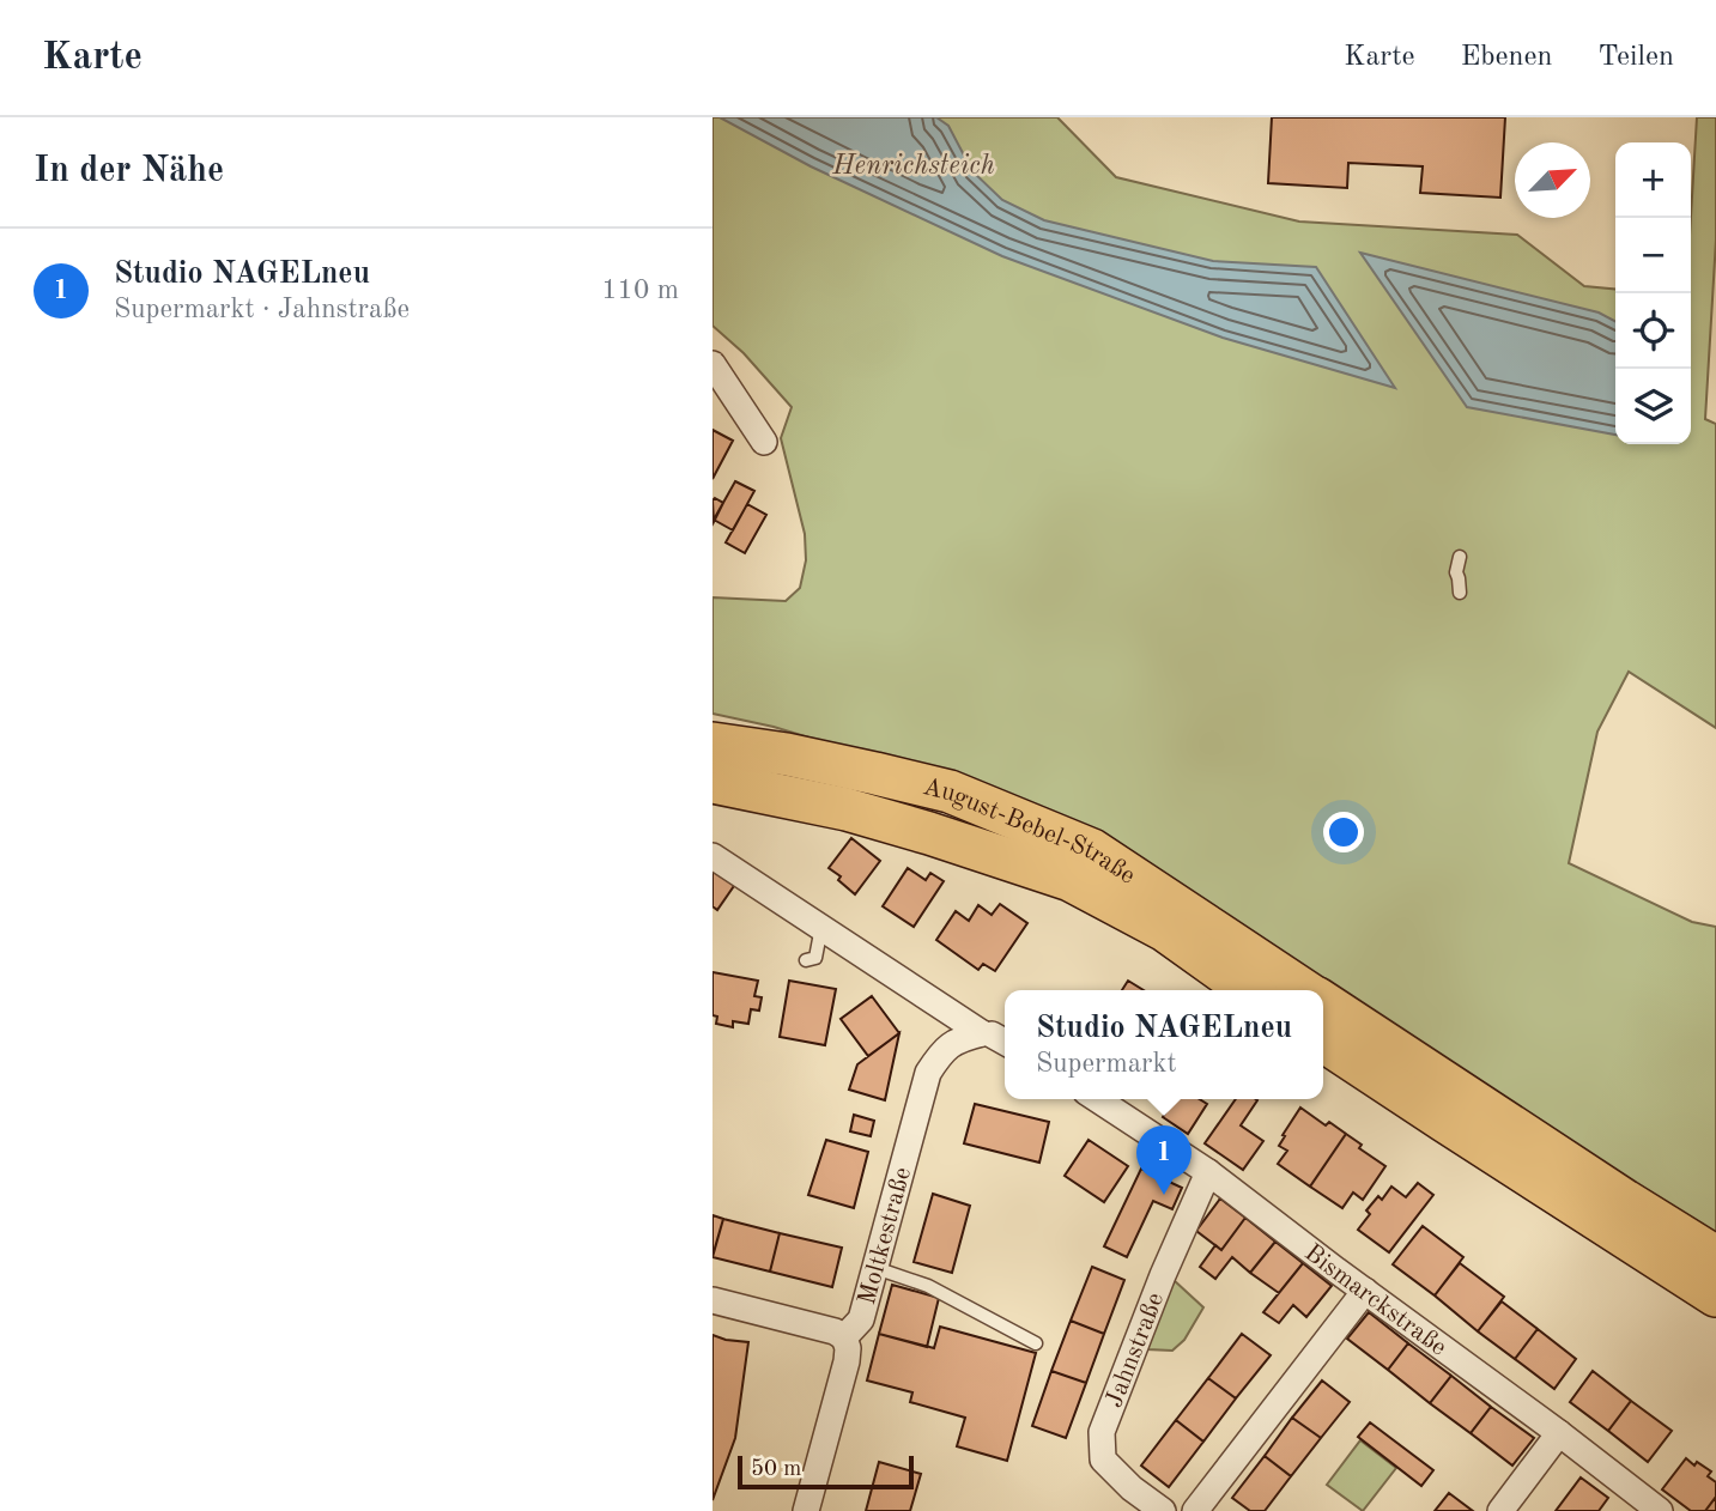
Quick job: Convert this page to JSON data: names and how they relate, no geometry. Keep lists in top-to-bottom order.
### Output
{
  "streets": {
    "main road": ["August-Bebel-Straße"],
    "street": ["Moltkestraße", "Bismarckstraße", "Jahnstraße"]
  },
  "crossings": [
    ["Bismarckstraße", "Jahnstraße"]
  ],
  "water": ["Henrichsteich"],
  "scale_bar": "50 m",
  "north": "top right",
  "page": {
    "header": "Karte",
    "nav": ["Karte", "Ebenen", "Teilen"],
    "heading": "In der Nähe",
    "map_buttons": ["+", "−"],
    "list": [
      {
        "mark": "1",
        "name": "Studio NAGELneu",
        "note": "Supermarkt · Jahnstraße",
        "value": "110 m"
      }
    ],
    "popup": ["Studio NAGELneu", "Supermarkt"],
    "pins": "1",
    "scale": "50 m"
  }
}
